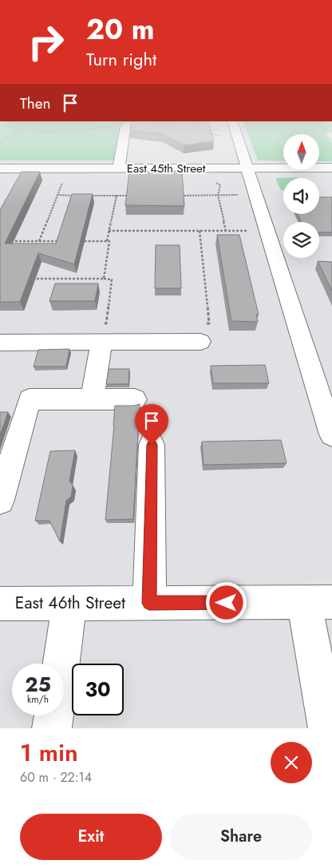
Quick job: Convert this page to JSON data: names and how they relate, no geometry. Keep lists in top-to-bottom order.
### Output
{
  "streets": {
    "street": ["East 45th Street", "East 46th Street"]
  },
  "north": "top",
  "page": {
    "turn": ["20 m", "Turn right"],
    "then": "Then",
    "speed": "25 km/h",
    "limit": "30",
    "heading": ["1 min", "60 m · 22:14"],
    "buttons": ["Exit", "Share"]
  }
}
